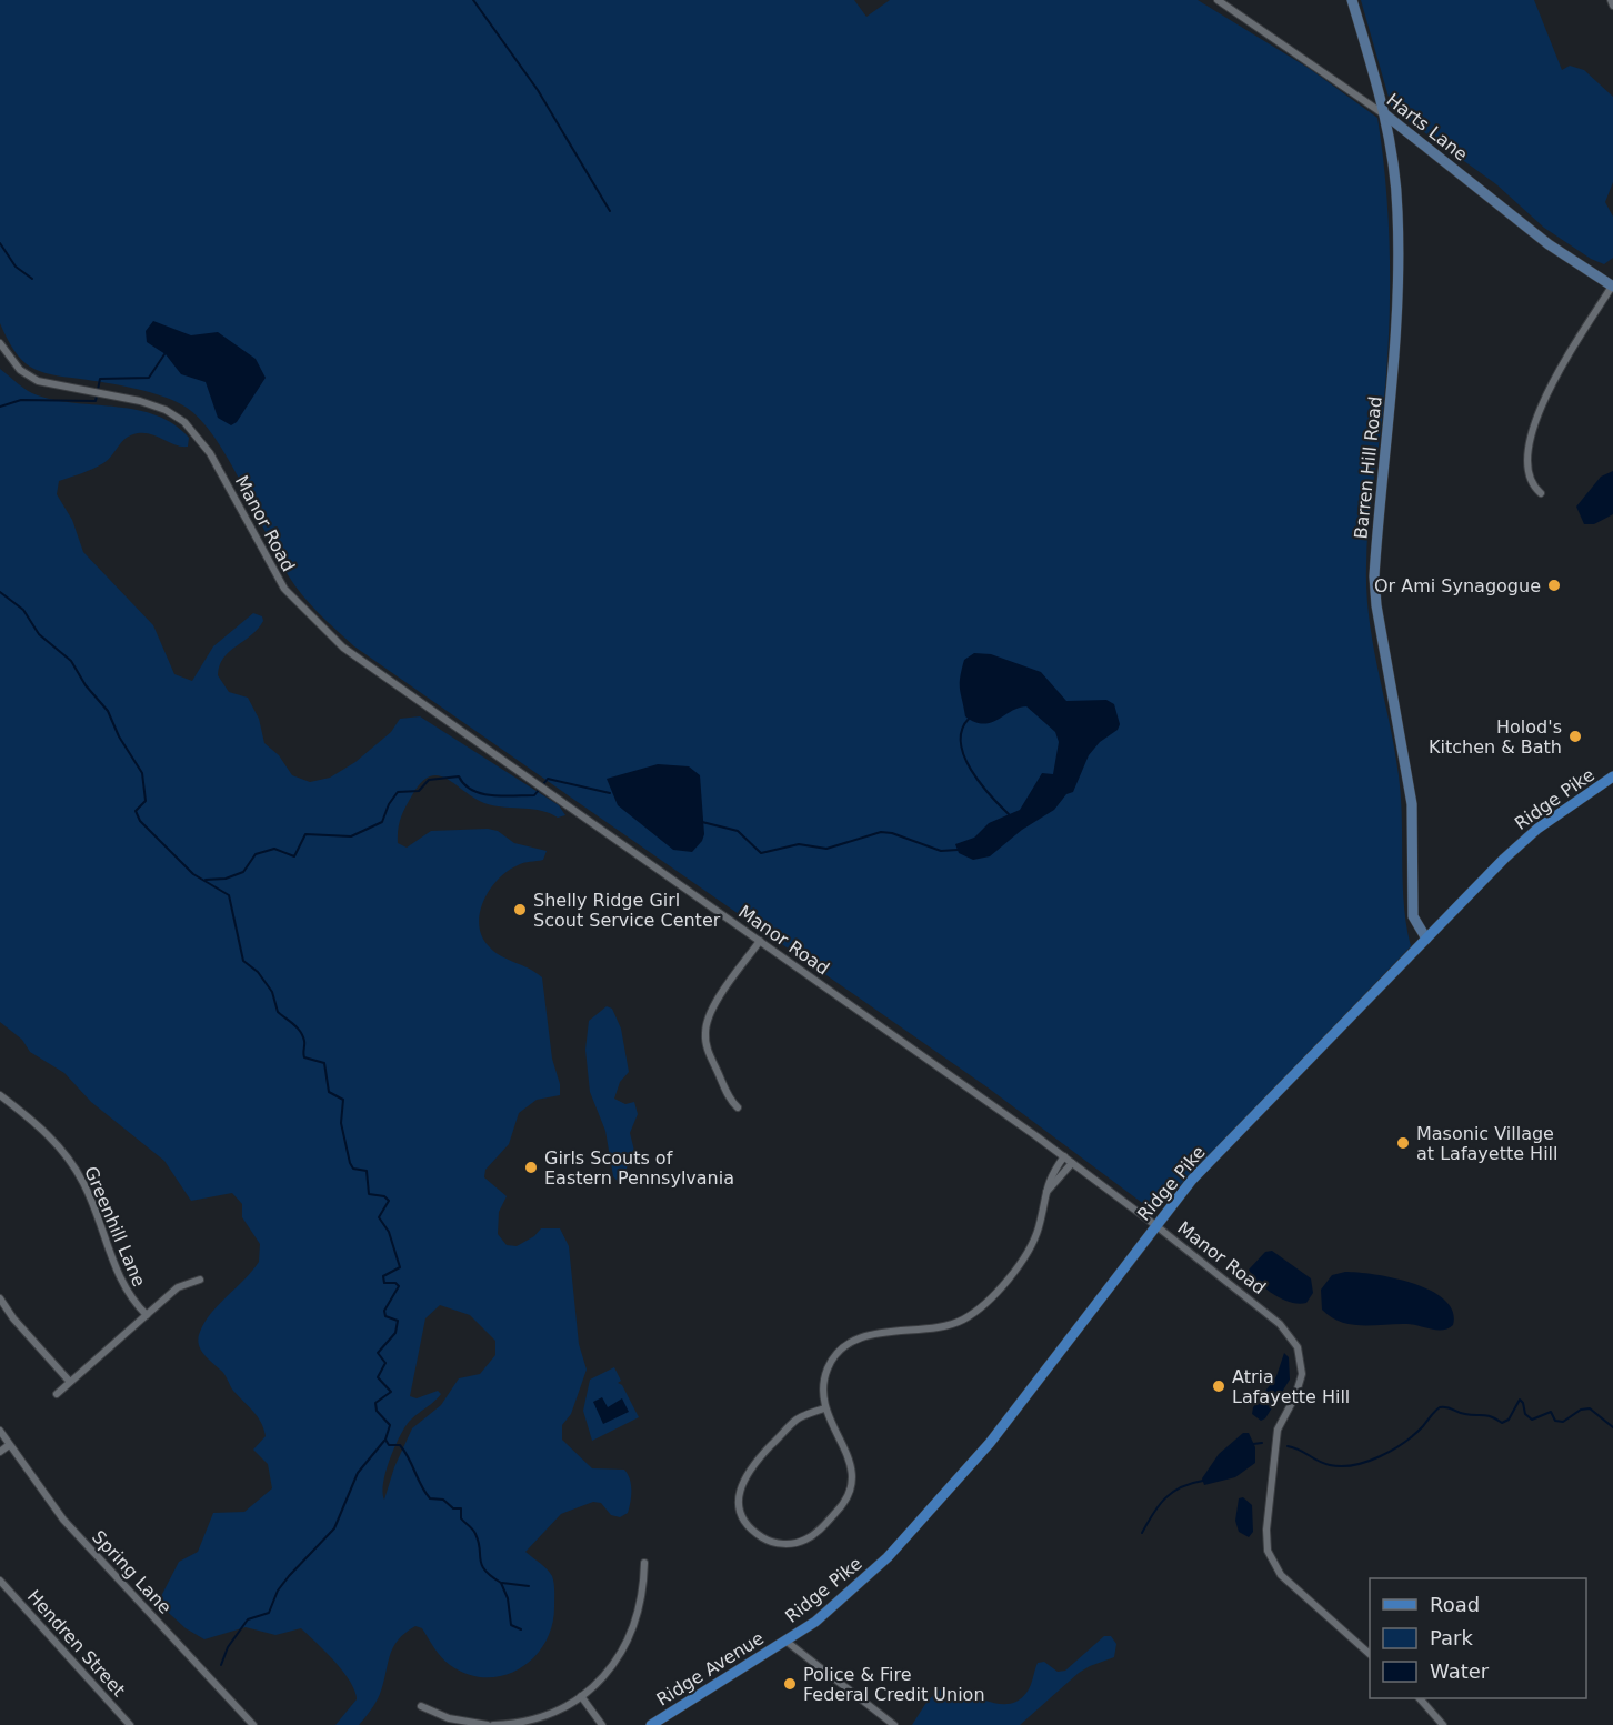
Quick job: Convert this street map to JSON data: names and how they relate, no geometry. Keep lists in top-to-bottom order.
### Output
{
  "streets": {
    "main road": ["Ridge Pike", "Ridge Avenue"],
    "street": [
      "Harts Lane",
      "Barren Hill Road",
      "Manor Road",
      "Greenhill Lane",
      "Spring Lane",
      "Hendren Street"
    ]
  },
  "crossings": [
    ["Harts Lane", "Barren Hill Road"],
    ["Barren Hill Road", "Ridge Pike"],
    ["Manor Road", "Ridge Pike"],
    ["Ridge Pike", "Ridge Avenue"]
  ],
  "places": [
    "Or Ami Synagogue",
    "Holod's Kitchen & Bath",
    "Shelly Ridge Girl Scout Service Center",
    "Masonic Village at Lafayette Hill",
    "Girls Scouts of Eastern Pennsylvania",
    "Atria Lafayette Hill",
    "Police & Fire Federal Credit Union"
  ],
  "legend": ["Road", "Park", "Water"]
}
